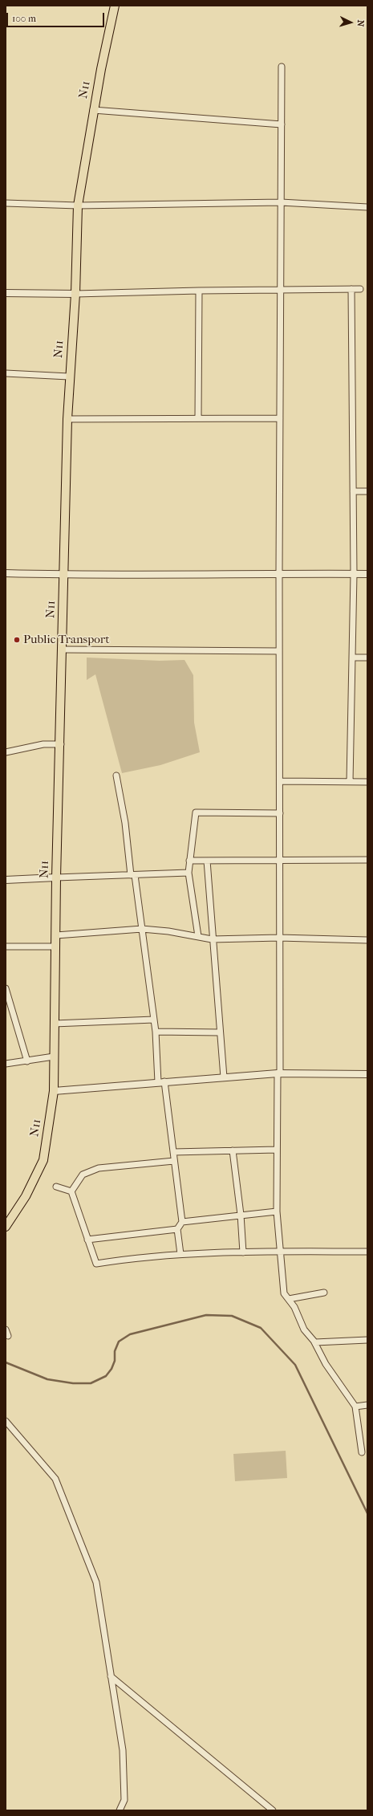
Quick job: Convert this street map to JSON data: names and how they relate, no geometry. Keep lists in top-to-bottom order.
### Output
{
  "streets": {
    "main road": ["N11"]
  },
  "places": ["Public Transport"],
  "scale_bar": "100 m",
  "north": "right"
}
